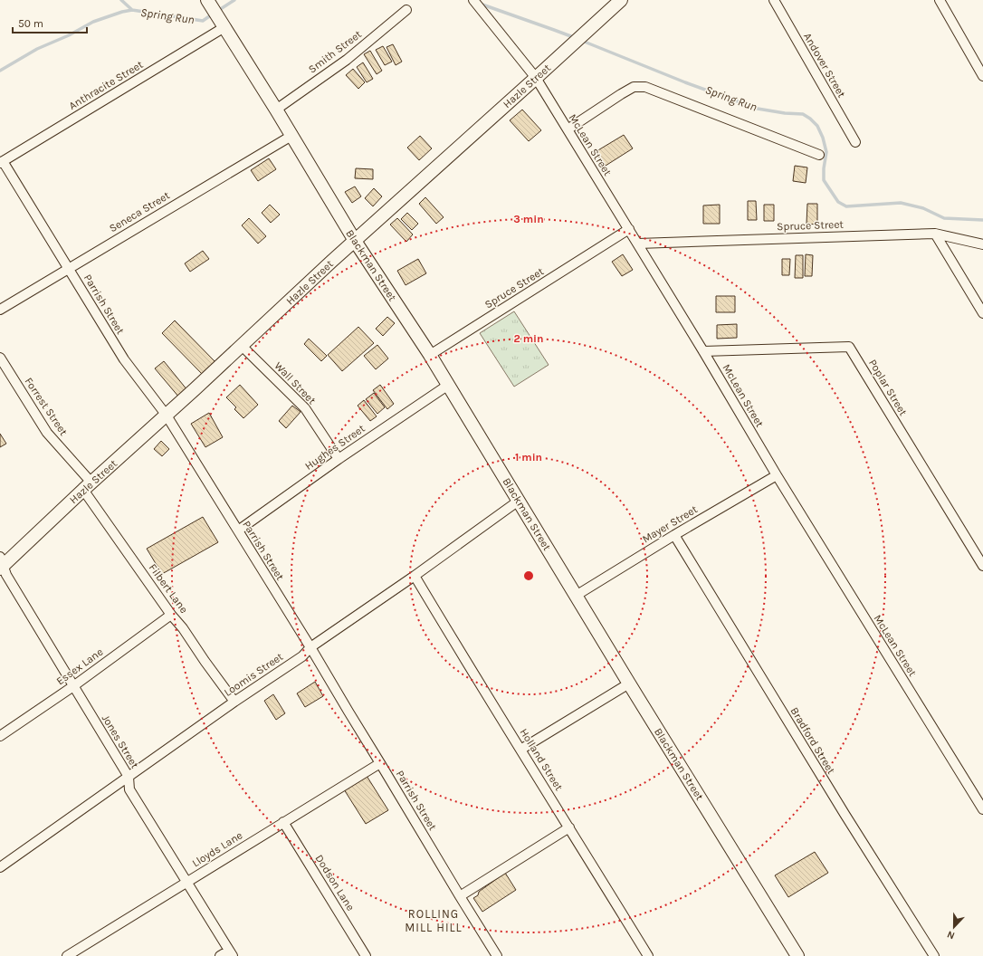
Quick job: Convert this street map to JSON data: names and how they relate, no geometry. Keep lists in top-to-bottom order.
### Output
{
  "streets": {
    "main road": ["Hazle Street", "Blackman Street"],
    "street": [
      "Smith Street",
      "Andover Street",
      "Anthracite Street",
      "McLean Street",
      "Seneca Street",
      "Spruce Street",
      "Parrish Street",
      "Wall Street",
      "Poplar Street",
      "Forrest Street",
      "Hughes Street",
      "Mayer Street",
      "Filbert Lane",
      "Essex Lane",
      "Loomis Street",
      "Bradford Street",
      "Jones Street",
      "Holland Street",
      "Lloyds Lane",
      "Dodson Lane"
    ]
  },
  "crossings": [
    ["Smith Street", "Blackman Street"],
    ["Anthracite Street", "Blackman Street"],
    ["Anthracite Street", "Parrish Street"],
    ["Hazle Street", "McLean Street"],
    ["Hazle Street", "Blackman Street"],
    ["Hazle Street", "Parrish Street"],
    ["Hazle Street", "Wall Street"],
    ["Hazle Street", "Forrest Street"],
    ["Hazle Street", "Filbert Lane"],
    ["Hazle Street", "Jones Street"],
    ["McLean Street", "Spruce Street"],
    ["McLean Street", "Poplar Street"],
    ["McLean Street", "Mayer Street"],
    ["Seneca Street", "Blackman Street"],
    ["Seneca Street", "Parrish Street"],
    ["Spruce Street", "Blackman Street"],
    ["Blackman Street", "Hughes Street"],
    ["Blackman Street", "Mayer Street"],
    ["Blackman Street", "Loomis Street"],
    ["Parrish Street", "Hughes Street"],
    ["Parrish Street", "Loomis Street"],
    ["Parrish Street", "Lloyds Lane"],
    ["Wall Street", "Hughes Street"],
    ["Forrest Street", "Filbert Lane"],
    ["Mayer Street", "Bradford Street"],
    ["Filbert Lane", "Essex Lane"],
    ["Filbert Lane", "Loomis Street"],
    ["Essex Lane", "Jones Street"],
    ["Loomis Street", "Jones Street"],
    ["Loomis Street", "Holland Street"],
    ["Jones Street", "Lloyds Lane"],
    ["Lloyds Lane", "Dodson Lane"]
  ],
  "districts": ["ROLLING MILL HILL"],
  "water": ["Spring Run"],
  "scale_bar": "50 m",
  "north": "bottom",
  "rings": ["3 min", "2 min", "1 min"]
}
